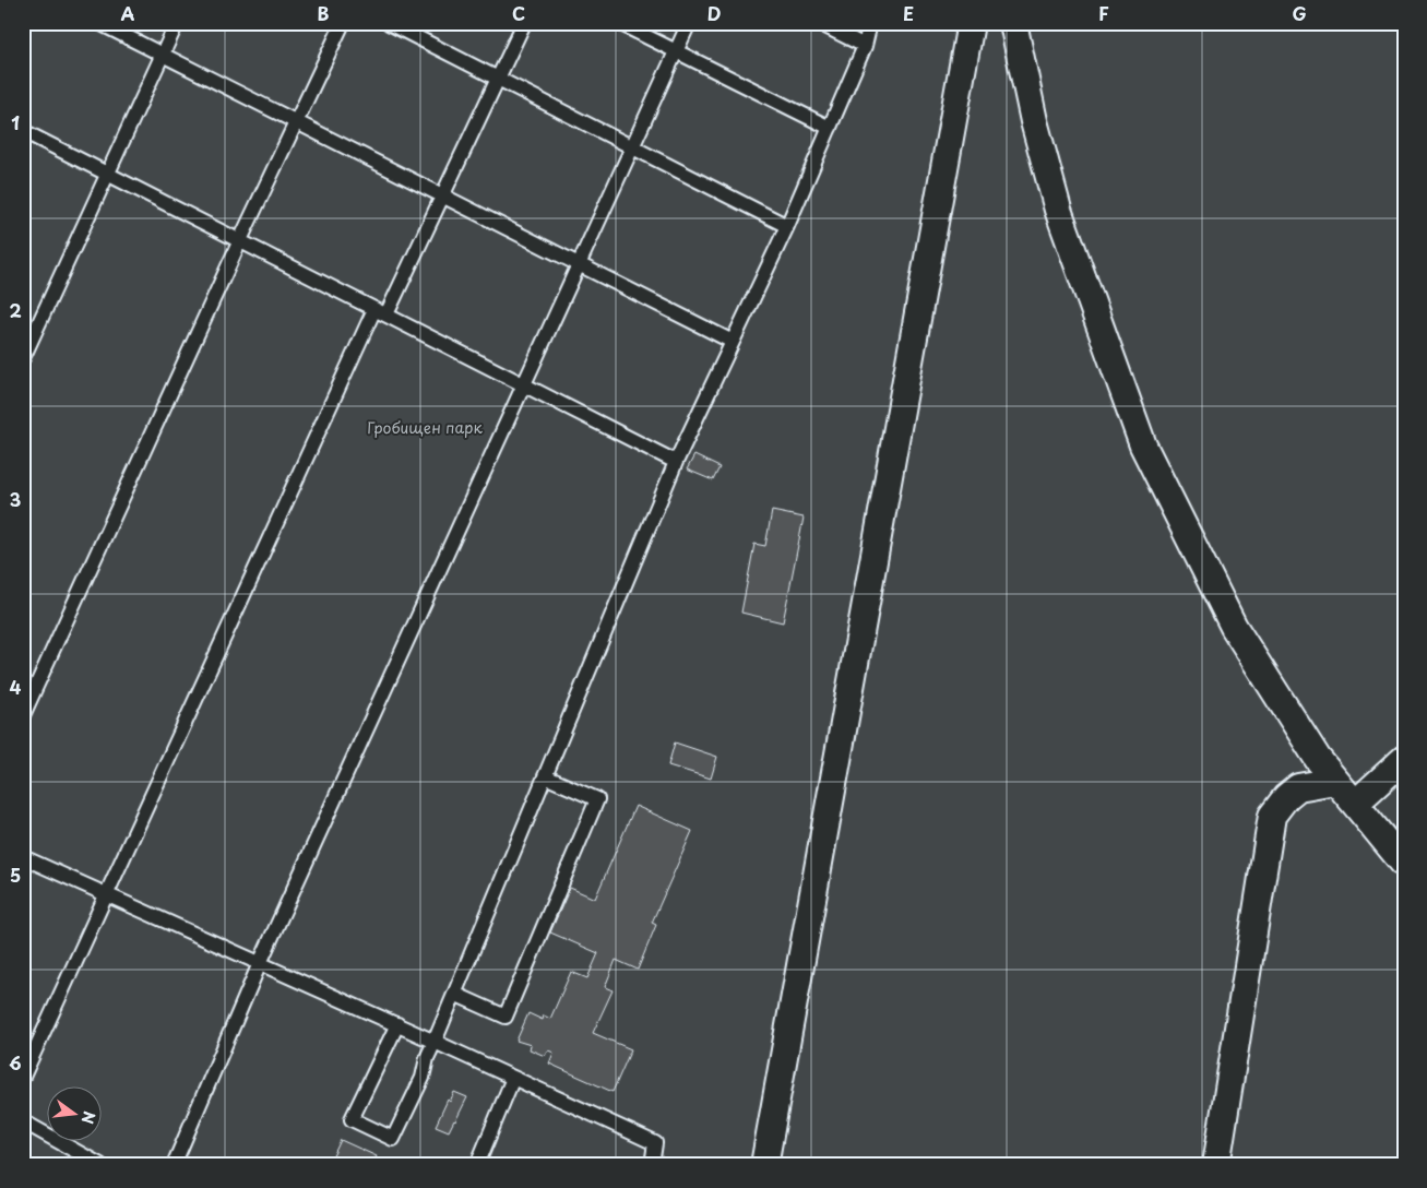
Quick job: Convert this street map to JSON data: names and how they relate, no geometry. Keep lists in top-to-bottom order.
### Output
{
  "parks": ["Гробищен парк"],
  "north": "right",
  "grid": {
    "columns": [
      "A",
      "B",
      "C",
      "D",
      "E",
      "F",
      "G"
    ],
    "rows": [
      "1",
      "2",
      "3",
      "4",
      "5",
      "6"
    ]
  }
}
